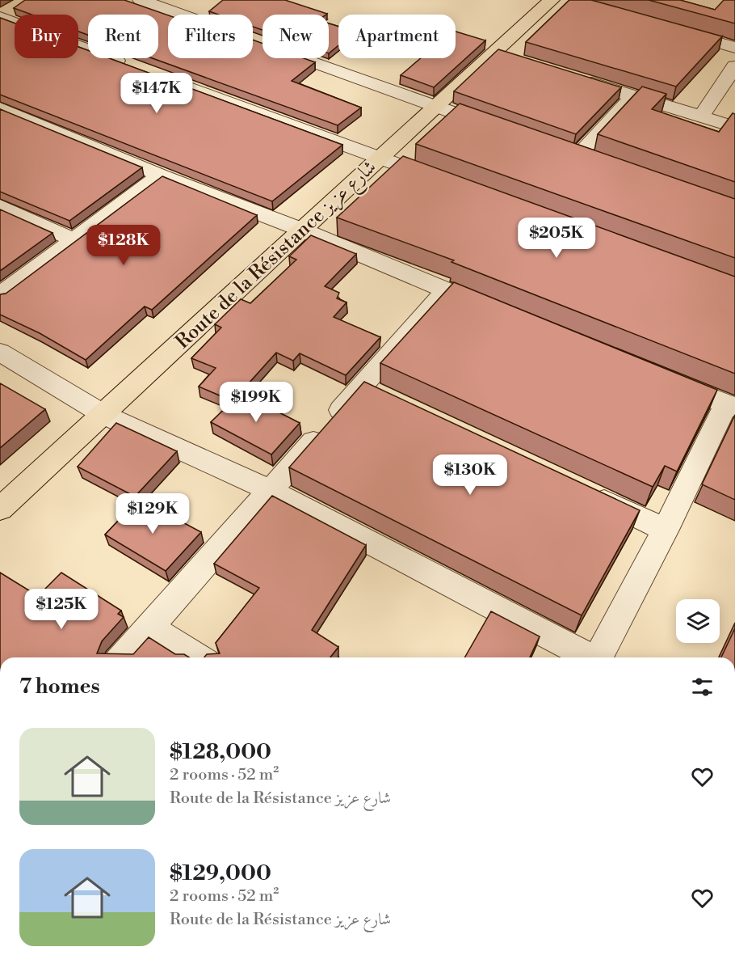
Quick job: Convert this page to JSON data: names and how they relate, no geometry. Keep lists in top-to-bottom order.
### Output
{
  "streets": {
    "main road": ["Route de la Résistance شارع عزيز"]
  },
  "page": {
    "chip": [
      "Buy",
      "Rent",
      "Filters",
      "New",
      "Apartment"
    ],
    "price": [
      "$147K",
      "$205K",
      "$128K",
      "$199K",
      "$130K",
      "$129K",
      "$125K"
    ],
    "heading": "7 homes",
    "list": [
      {
        "name": "$128,000",
        "note": "2 rooms · 52 m² · Route de la Résistance شارع عزيز"
      },
      {
        "name": "$129,000",
        "note": "2 rooms · 52 m² · Route de la Résistance شارع عزيز"
      }
    ]
  }
}
